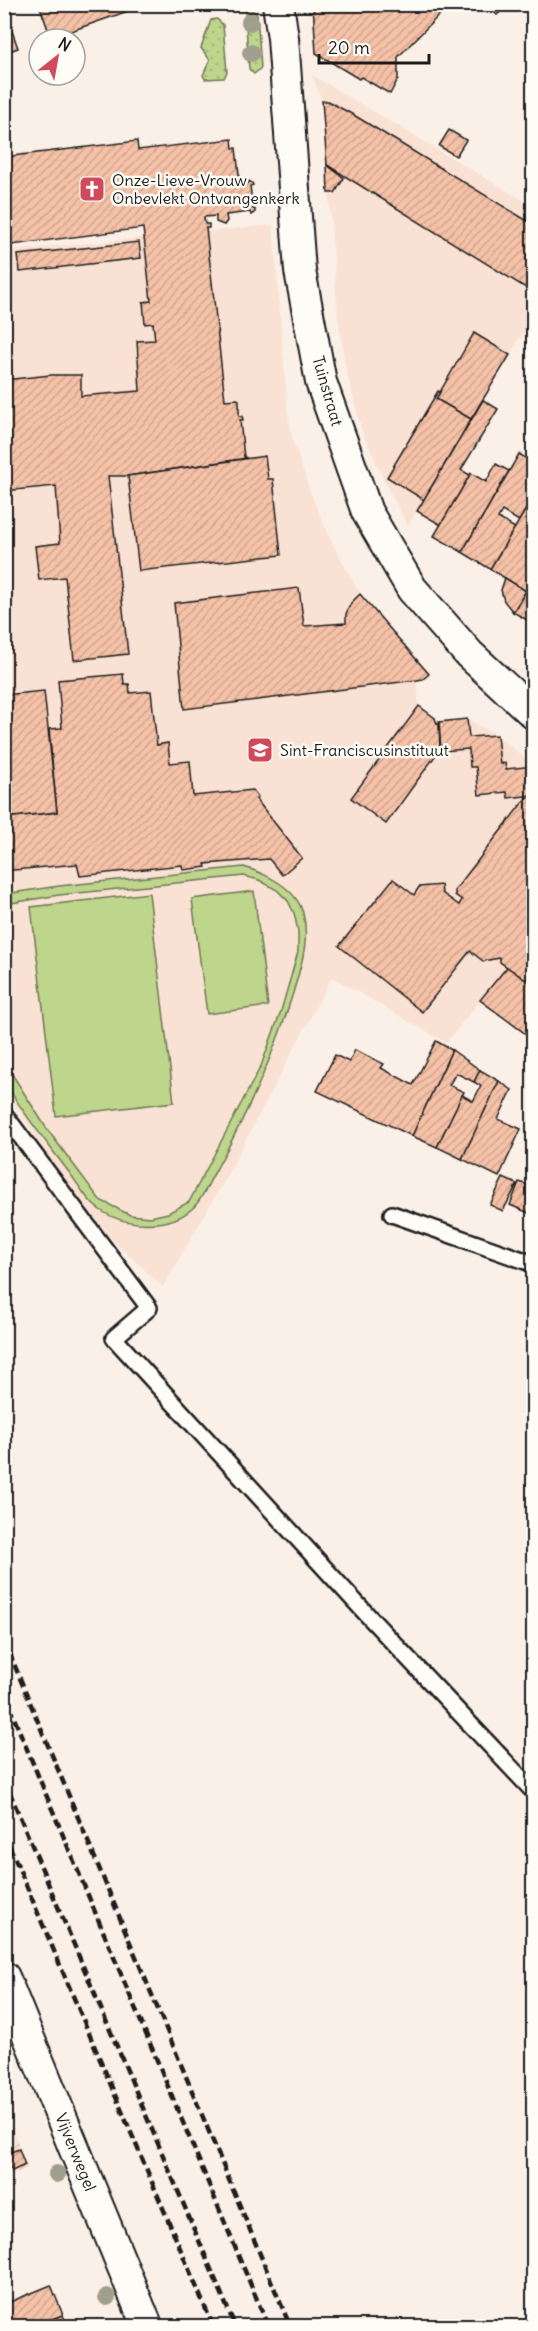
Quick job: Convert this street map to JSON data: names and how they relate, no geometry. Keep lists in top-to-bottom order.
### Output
{
  "streets": {
    "street": ["Tuinstraat", "Vijverwegel"]
  },
  "places": {
    "church": ["Onze-Lieve-Vrouw Onbevlekt Ontvangenkerk"],
    "school or university": ["Sint-Franciscusinstituut"]
  },
  "scale_bar": "20 m",
  "north": "top right"
}
